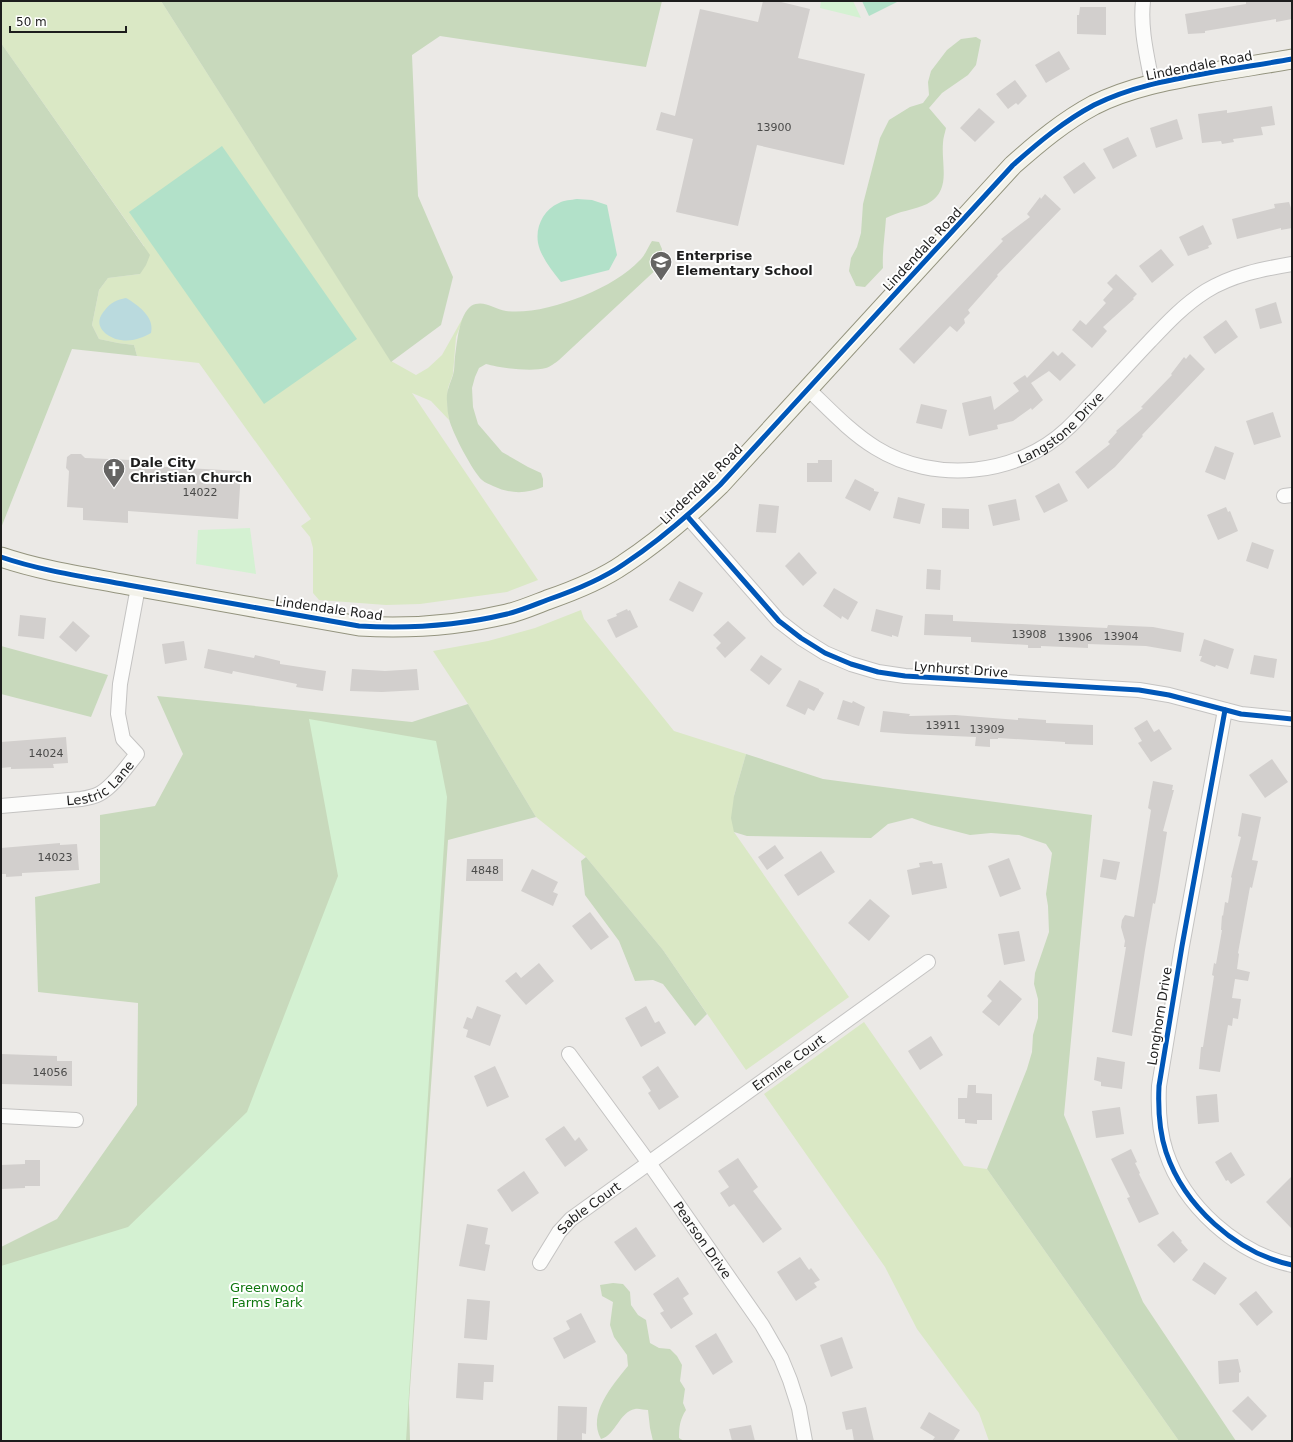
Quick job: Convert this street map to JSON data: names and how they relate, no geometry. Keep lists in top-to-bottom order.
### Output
{
  "streets": {
    "street": [
      "Lindendale Road",
      "Langstone Drive",
      "Lynhurst Drive",
      "Lestric Lane",
      "Longhorn Drive",
      "Ermine Court",
      "Sable Court",
      "Pearson Drive"
    ]
  },
  "crossings": [
    ["Lindendale Road", "Langstone Drive"],
    ["Lindendale Road", "Lynhurst Drive"],
    ["Lindendale Road", "Lestric Lane"],
    ["Lynhurst Drive", "Longhorn Drive"],
    ["Ermine Court", "Sable Court"],
    ["Ermine Court", "Pearson Drive"],
    ["Sable Court", "Pearson Drive"]
  ],
  "parks": ["Greenwood Farms Park"],
  "places": {
    "school or university": ["Enterprise Elementary School"],
    "church": ["Dale City Christian Church"]
  },
  "house_numbers": [
    "13900",
    "14022",
    "13908",
    "13904",
    "13906",
    "13911",
    "13909",
    "14024",
    "14023",
    "4848",
    "14056"
  ],
  "scale_bar": "50 m"
}
